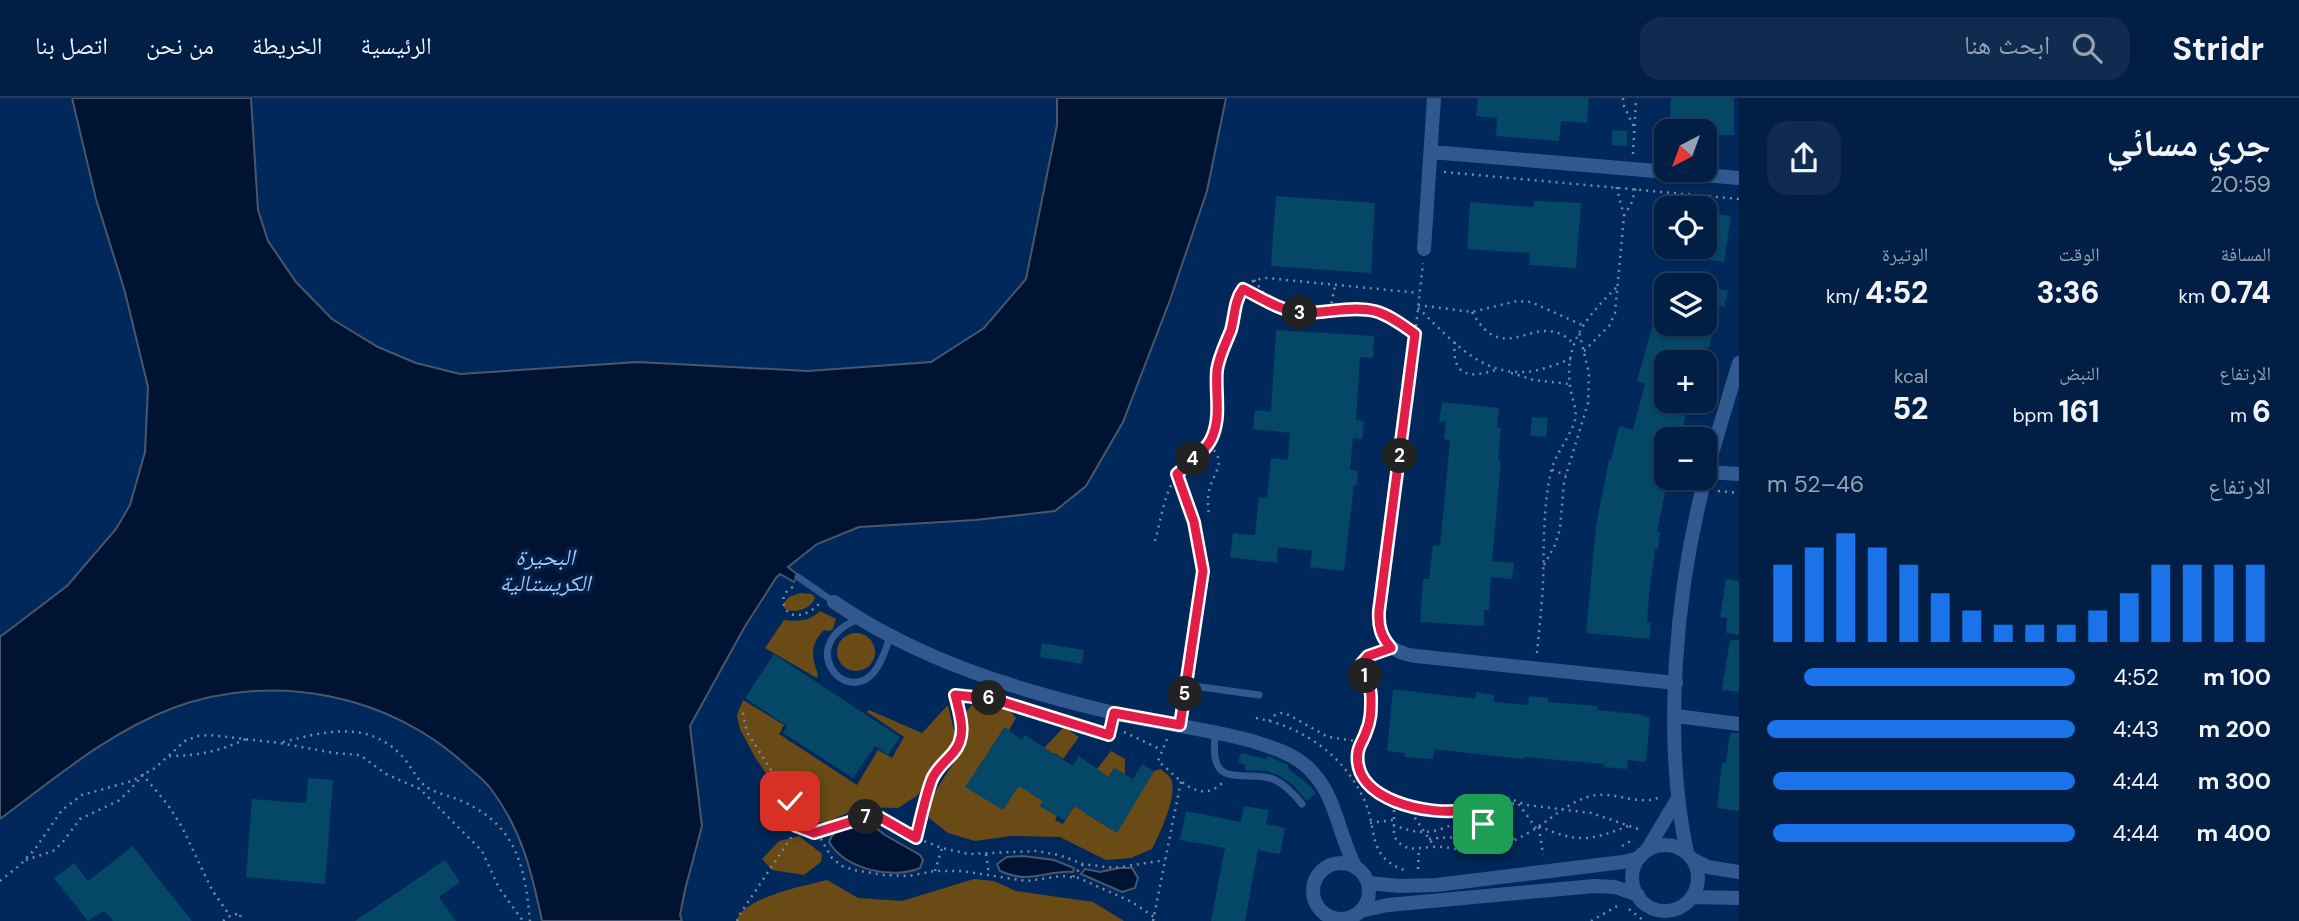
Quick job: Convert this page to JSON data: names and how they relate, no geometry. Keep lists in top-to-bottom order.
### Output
{
  "water": ["البحيرة الكريستالية"],
  "north": "bottom left",
  "page": {
    "header": "Stridr",
    "search": "ابحث هنا",
    "nav": [
      "الرئيسية",
      "الخريطة",
      "من نحن",
      "اتصل بنا"
    ],
    "heading": ["جري مسائي", "20:59"],
    "map_buttons": ["+", "−"],
    "stats": [
      ["المسافة", "0.74 km"],
      ["الوقت", "3:36"],
      ["الوتيرة", "4:52 /km"],
      ["الارتفاع", "6 m"],
      ["النبض", "161 bpm"],
      ["kcal", "52"]
    ],
    "pins": [
      "3",
      "2",
      "4",
      "1",
      "5",
      "6",
      "7"
    ],
    "chart": ["الارتفاع", "46–52 m"],
    "list": [
      {
        "name": "100 m",
        "note": "4:52"
      },
      {
        "name": "200 m",
        "note": "4:43"
      },
      {
        "name": "300 m",
        "note": "4:44"
      },
      {
        "name": "400 m",
        "note": "4:44"
      }
    ]
  }
}
